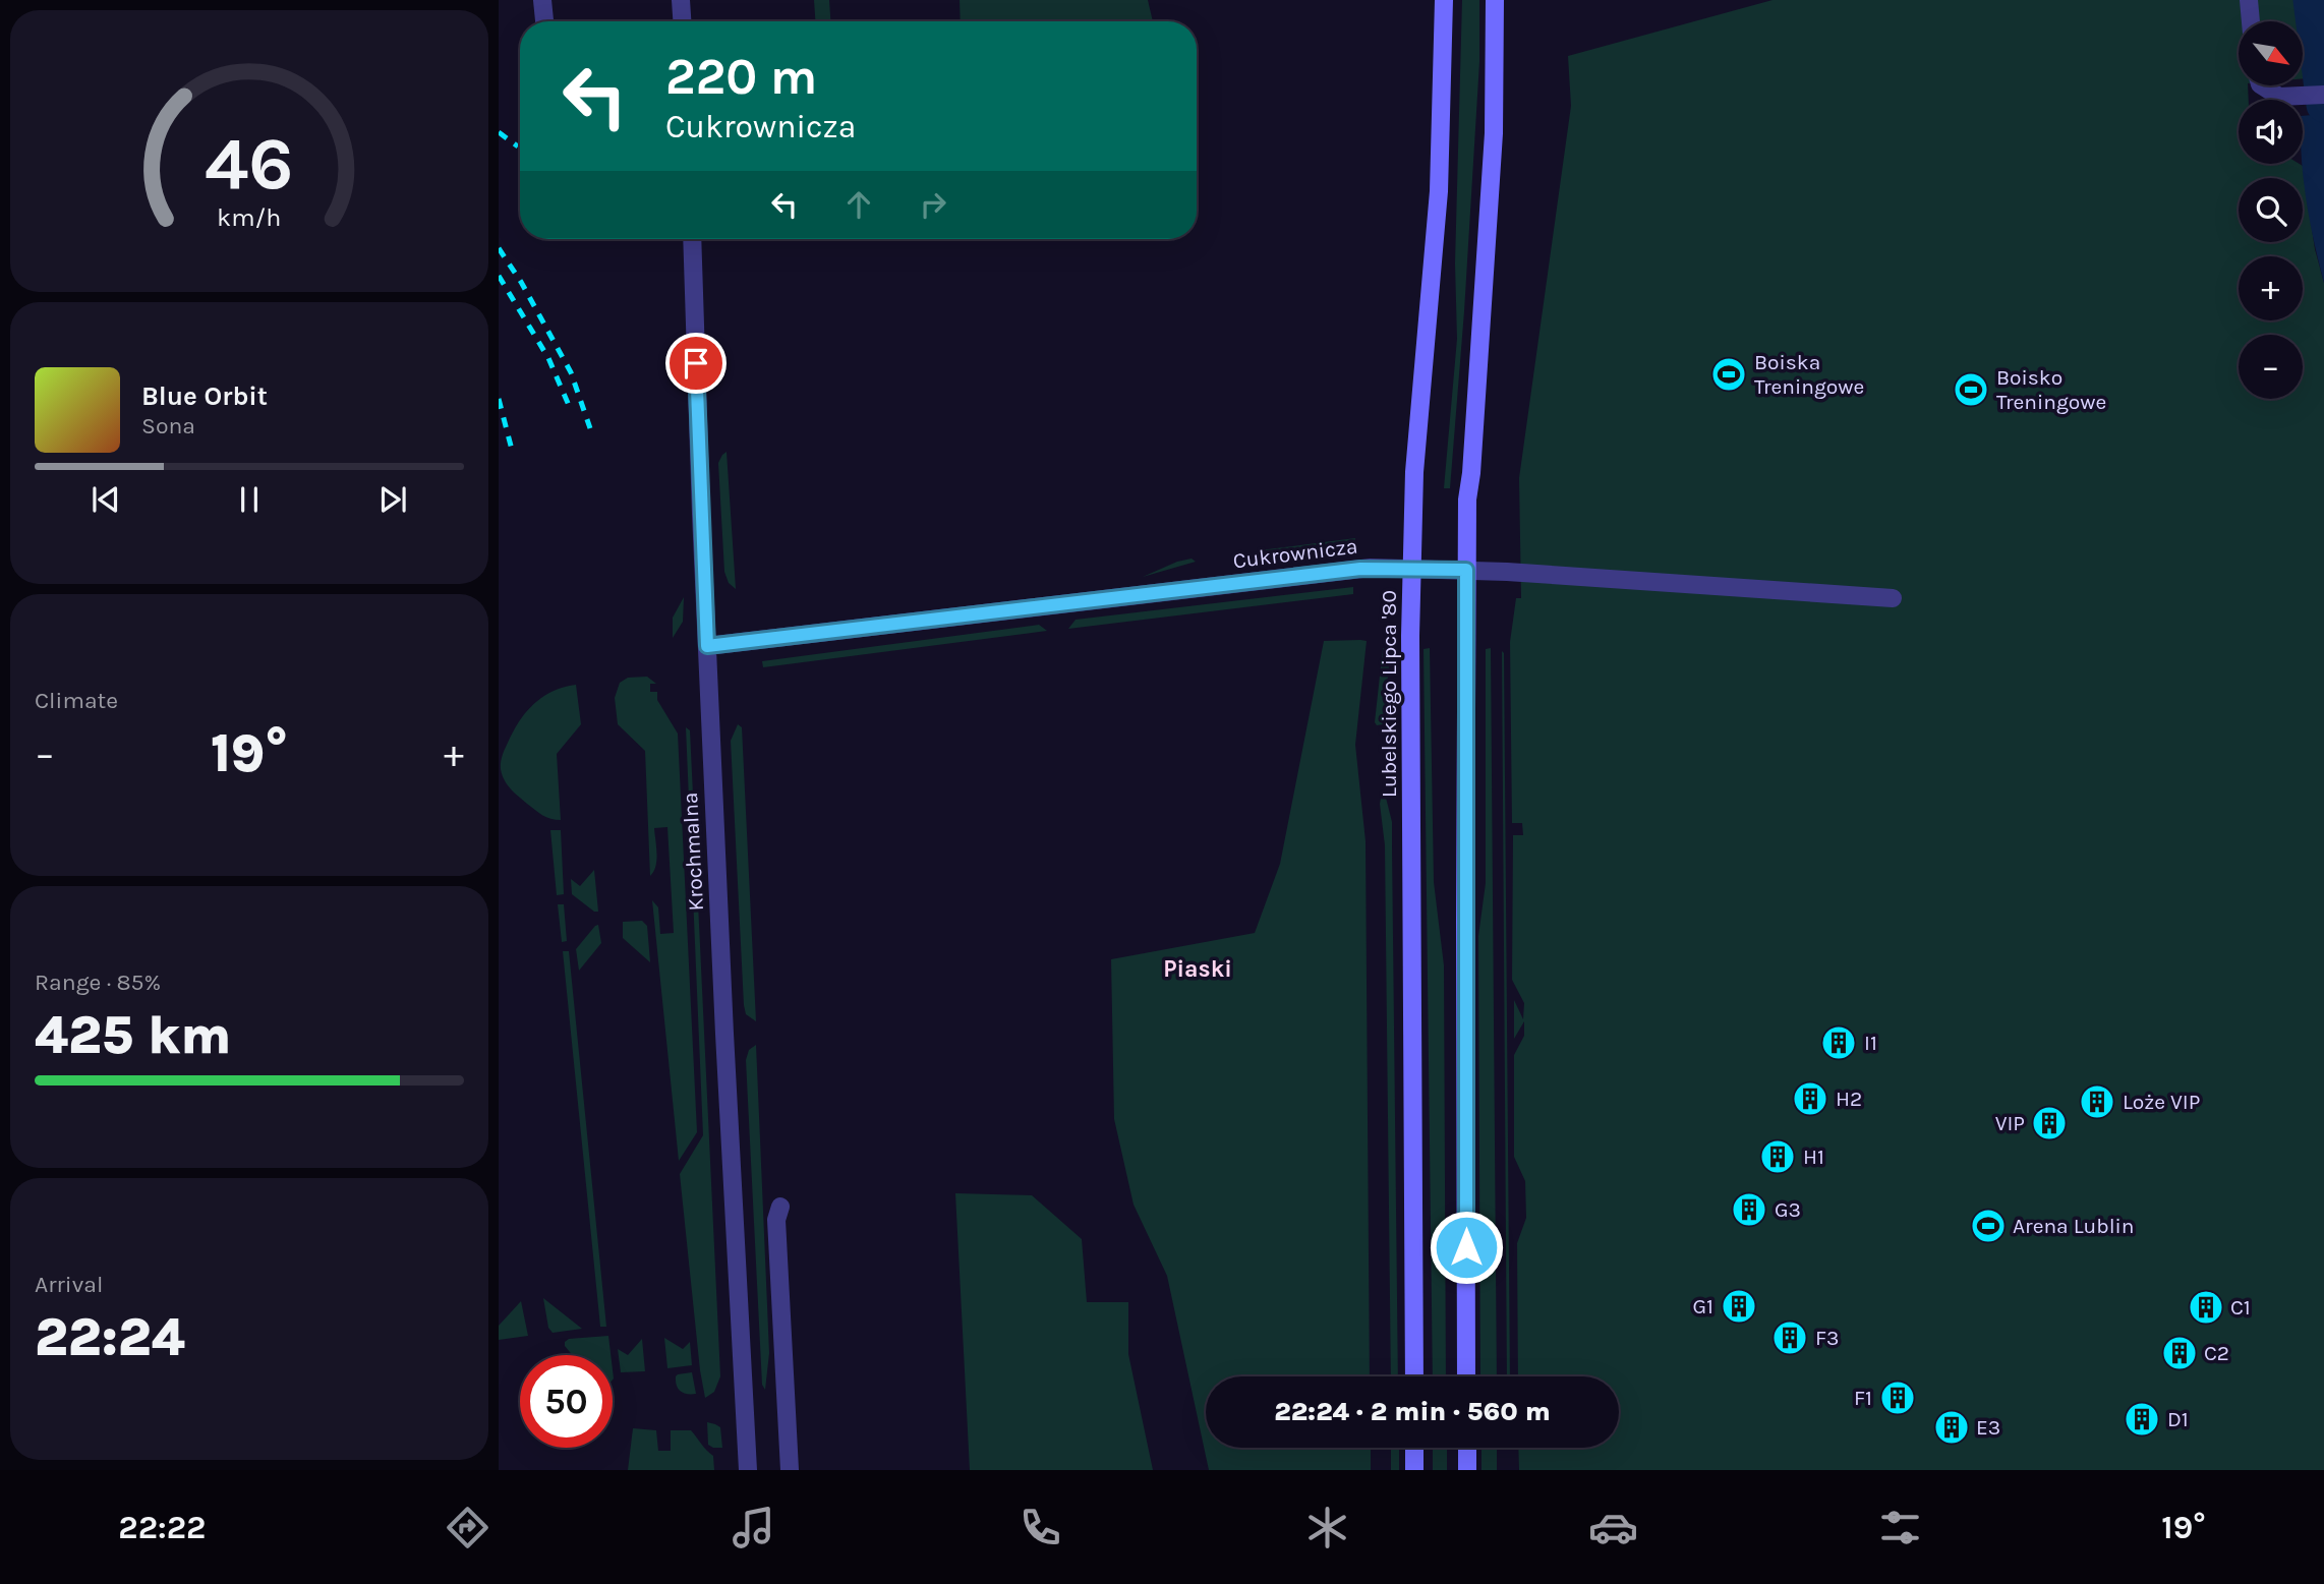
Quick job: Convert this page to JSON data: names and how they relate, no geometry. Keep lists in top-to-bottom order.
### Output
{
  "streets": {
    "main road": ["Lubelskiego Lipca '80"],
    "street": ["Cukrownicza", "Krochmalna"]
  },
  "crossings": [
    ["Cukrownicza", "Lubelskiego Lipca '80"],
    ["Cukrownicza", "Krochmalna"]
  ],
  "districts": ["Piaski"],
  "places": {
    "sports": ["Boiska Treningowe", "Boisko Treningowe", "Arena Lublin"],
    "building": [
      "I1",
      "H2",
      "Loże VIP",
      "VIP",
      "H1",
      "G3",
      "G1",
      "C1",
      "F3",
      "C2",
      "F1",
      "D1",
      "E3"
    ]
  },
  "north": "bottom right",
  "page": {
    "map_buttons": ["+", "−"],
    "turn": ["220 m", "Cukrownicza"],
    "song": ["Blue Orbit", "Sona"],
    "tile": [
      "Climate",
      ["Range · 85%", "425 km"],
      ["Arrival", "22:24"]
    ],
    "heat": ["−", "19°", "+"],
    "limit": "50",
    "trip": "22:24 · 2 min · 560 m",
    "tabs": ["22:22", "19°"],
    "gauge": ["46", "km/h"]
  }
}
